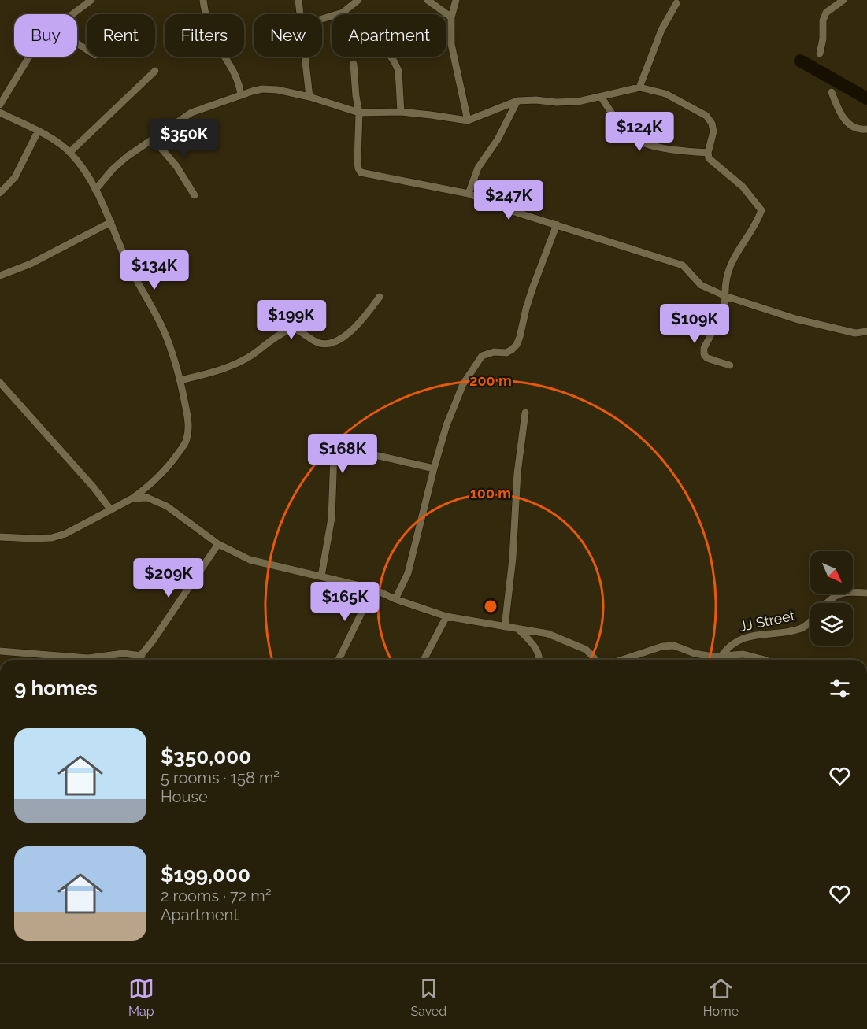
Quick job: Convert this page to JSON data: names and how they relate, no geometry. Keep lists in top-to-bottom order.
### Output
{
  "streets": {
    "street": ["JJ Street"]
  },
  "north": "bottom right",
  "page": {
    "chip": [
      "Buy",
      "Rent",
      "Filters",
      "New",
      "Apartment"
    ],
    "price": [
      "$124K",
      "$350K",
      "$247K",
      "$134K",
      "$199K",
      "$109K",
      "$168K",
      "$209K",
      "$165K"
    ],
    "heading": "9 homes",
    "list": [
      {
        "name": "$350,000",
        "note": "5 rooms · 158 m² · House"
      },
      {
        "name": "$199,000",
        "note": "2 rooms · 72 m² · Apartment"
      }
    ],
    "tabs": ["Map", "Saved", "Home"]
  },
  "rings": ["200 m", "100 m"]
}
